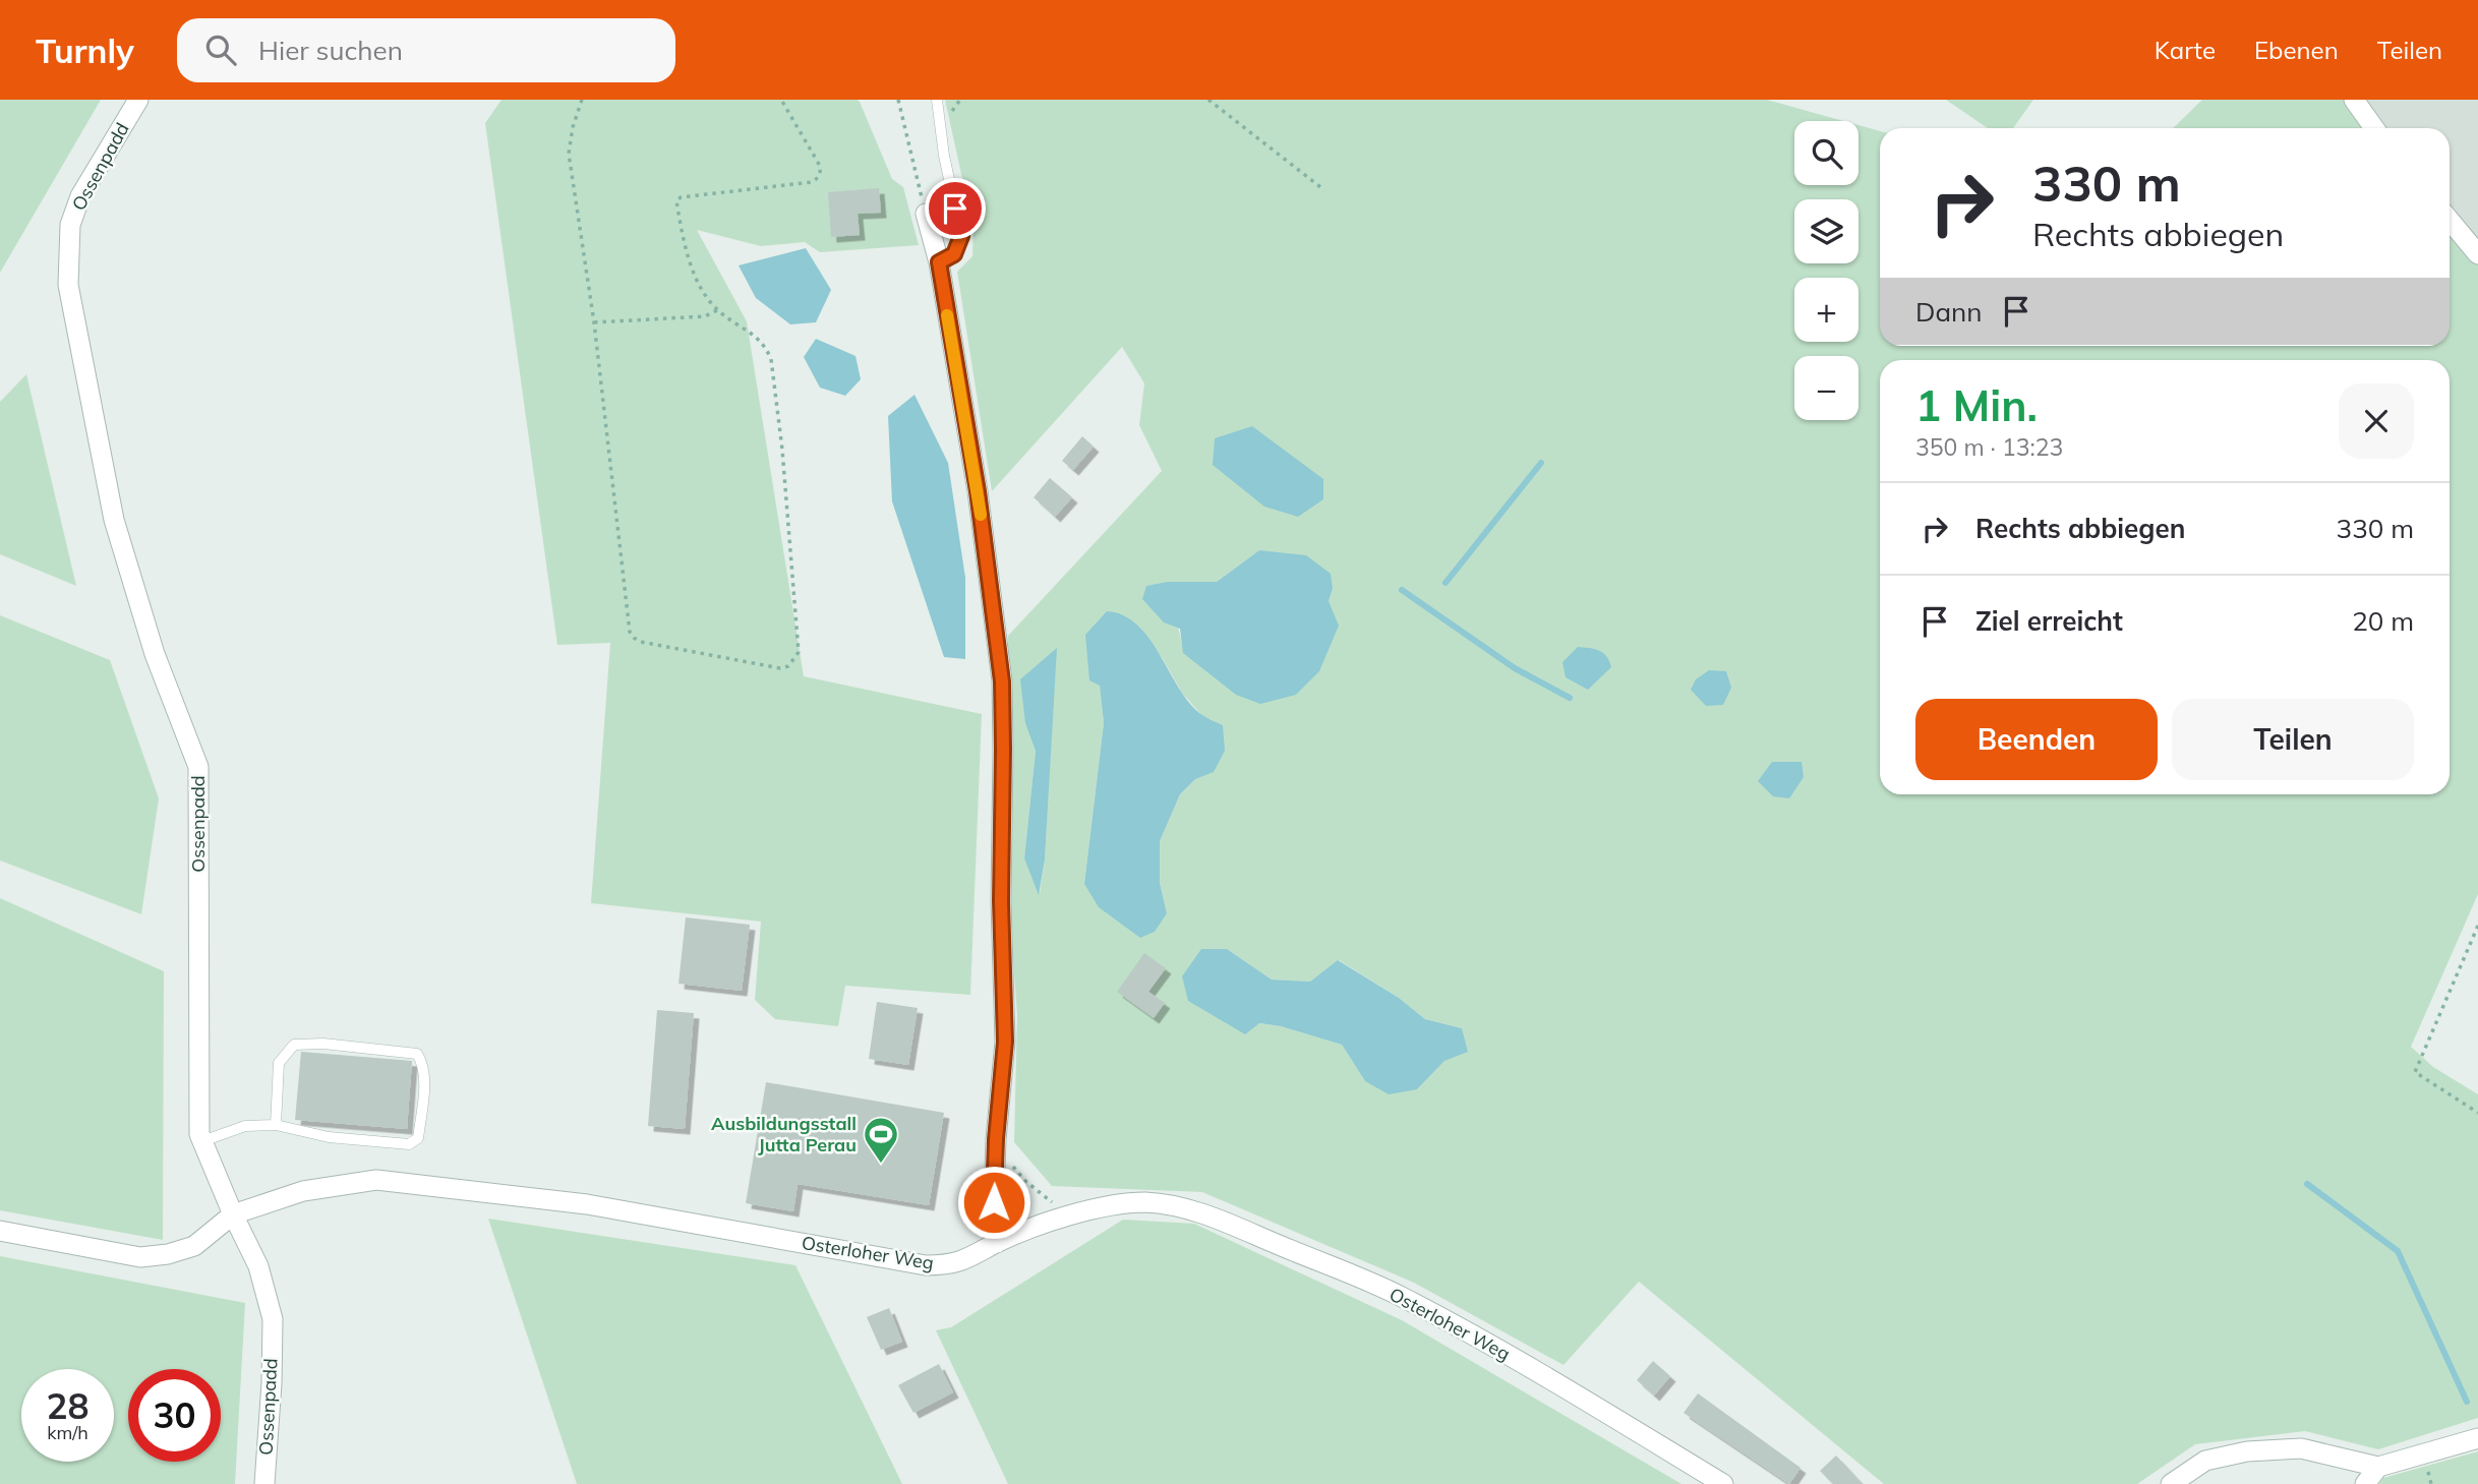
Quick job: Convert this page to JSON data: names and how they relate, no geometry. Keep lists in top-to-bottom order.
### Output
{
  "streets": {
    "street": ["Ossenpadd", "Osterloher Weg"]
  },
  "crossings": [
    ["Ossenpadd", "Osterloher Weg"]
  ],
  "places": {
    "sports": ["Ausbildungsstall Jutta Perau"]
  },
  "page": {
    "header": "Turnly",
    "search": "Hier suchen",
    "nav": ["Karte", "Ebenen", "Teilen"],
    "map_buttons": ["+", "−"],
    "turn": ["330 m", "Rechts abbiegen"],
    "then": "Dann",
    "heading": ["1 Min.", "350 m · 13:23"],
    "list": [
      {
        "name": "Rechts abbiegen",
        "value": "330 m"
      },
      {
        "name": "Ziel erreicht",
        "value": "20 m"
      }
    ],
    "buttons": ["Beenden", "Teilen"],
    "speed": "28 km/h",
    "limit": "30"
  }
}
